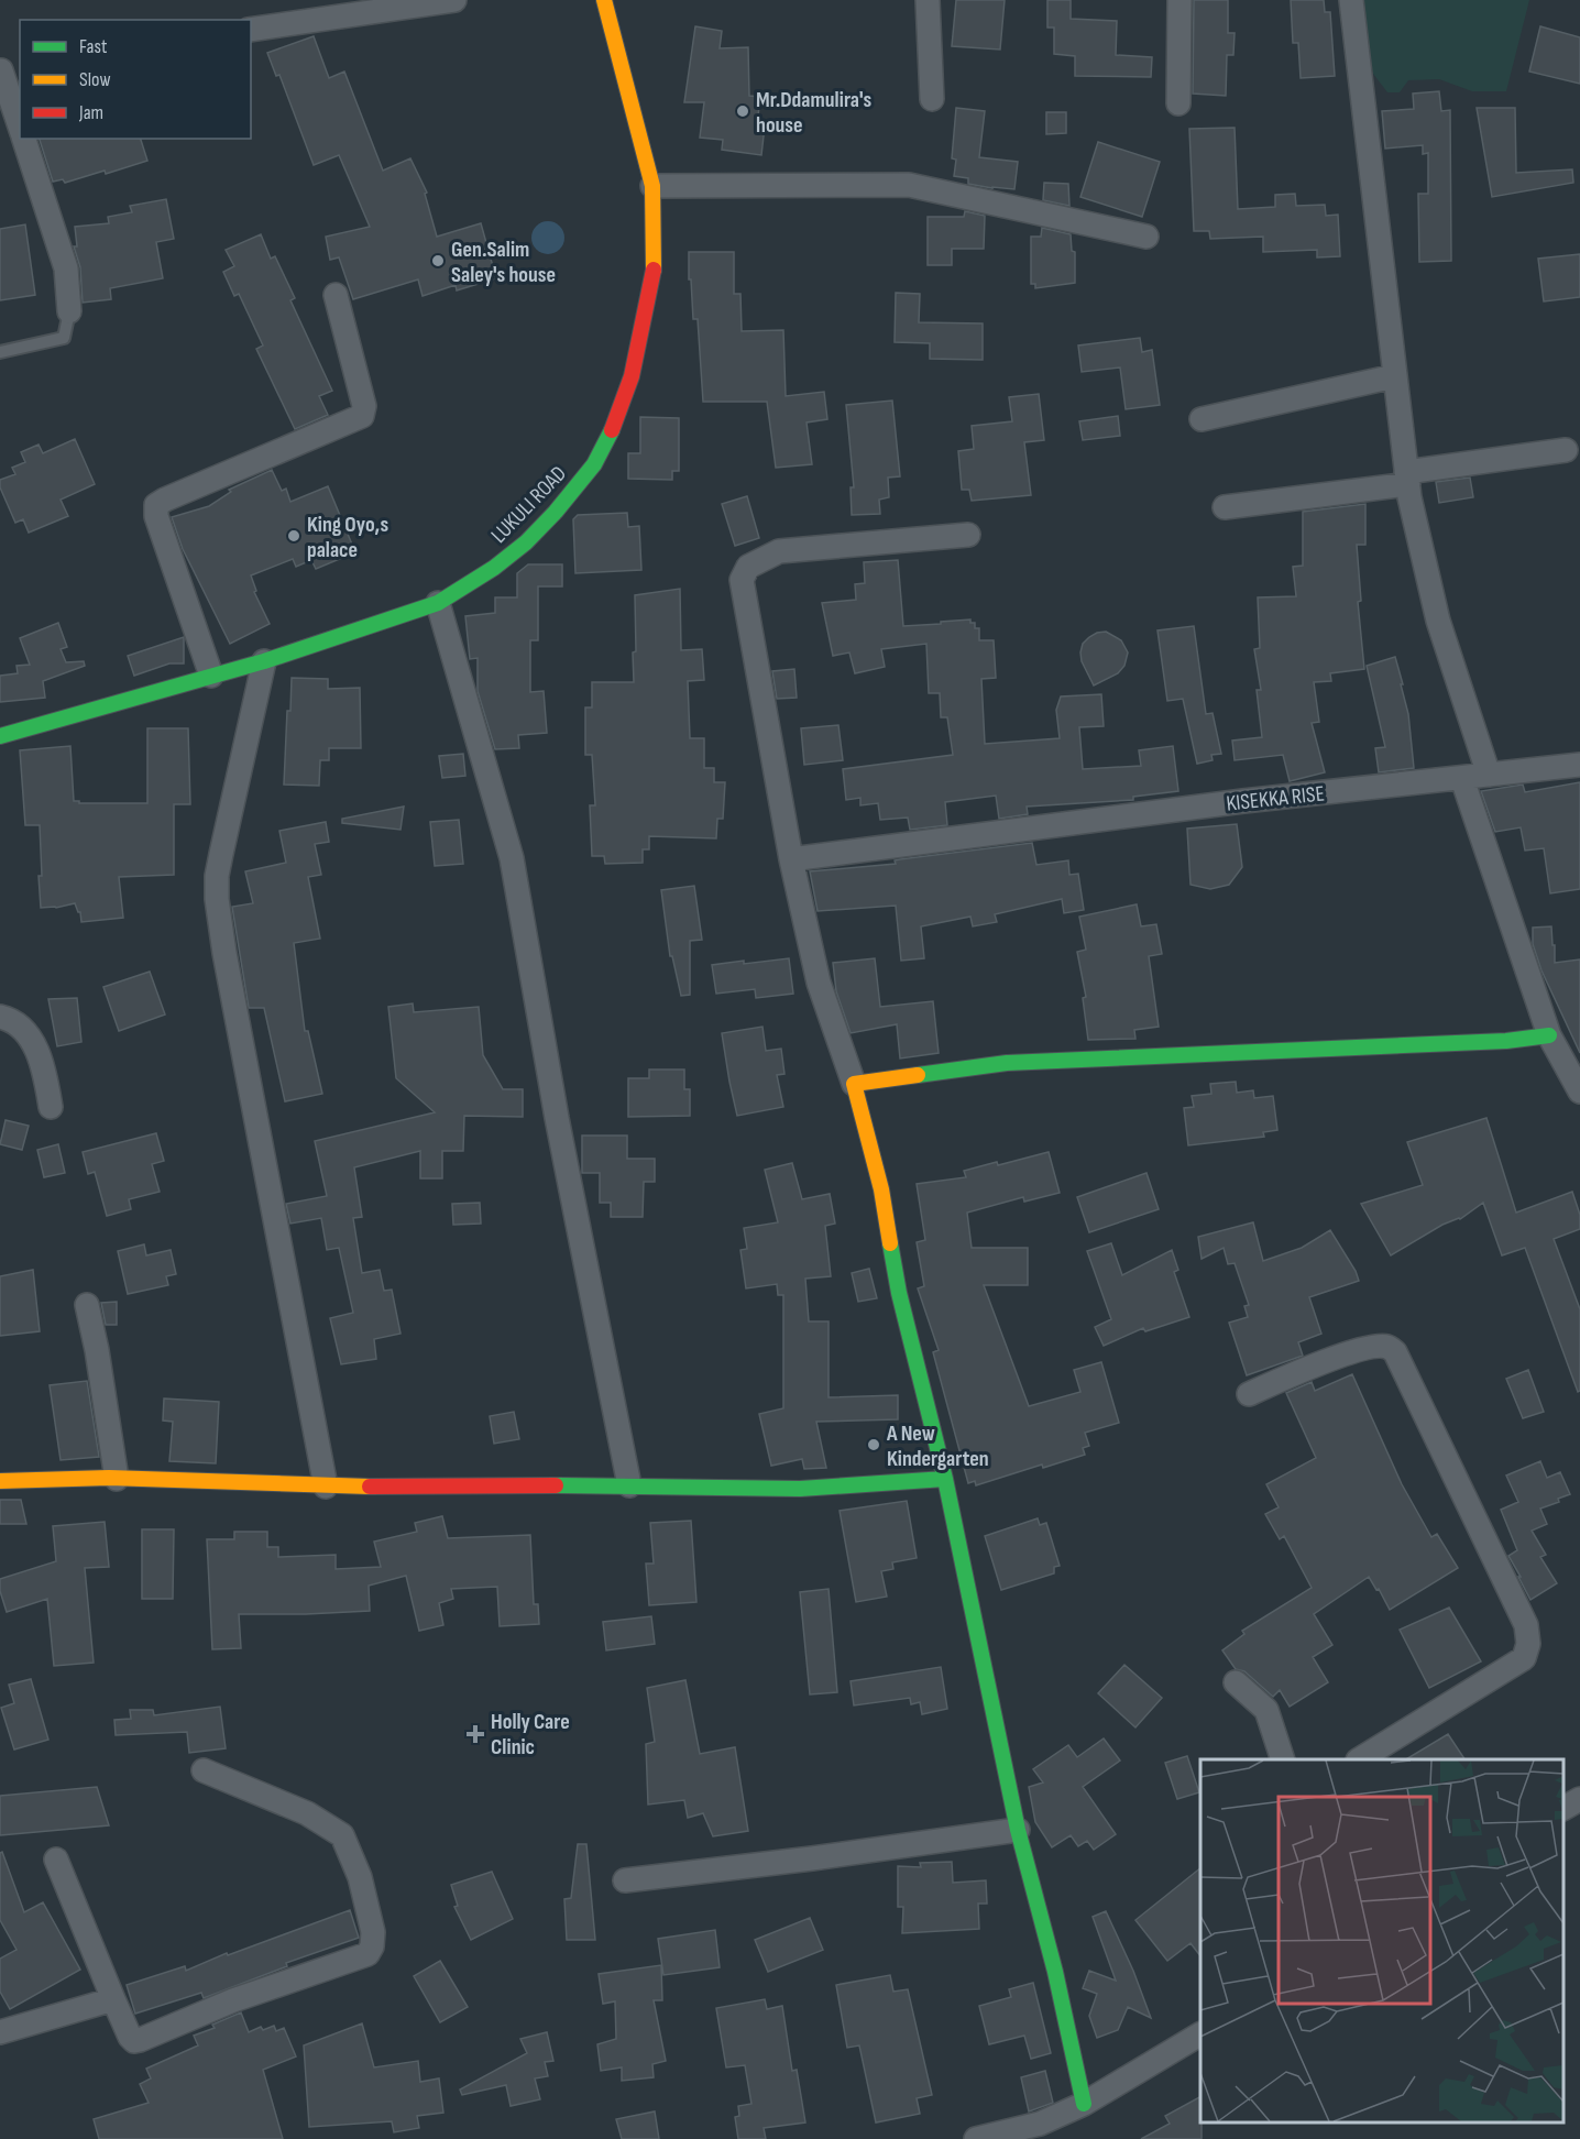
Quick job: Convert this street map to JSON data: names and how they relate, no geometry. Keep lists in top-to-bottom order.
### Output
{
  "streets": {
    "street": ["LUKULI ROAD", "KISEKKA RISE"]
  },
  "places": {
    "other": [
      "Mr.Ddamulira's house",
      "Gen.Salim Saley's house",
      "King Oyo,s palace",
      "A New Kindergarten"
    ],
    "health": ["Holly Care Clinic"]
  },
  "legend": ["Fast", "Slow", "Jam"]
}
